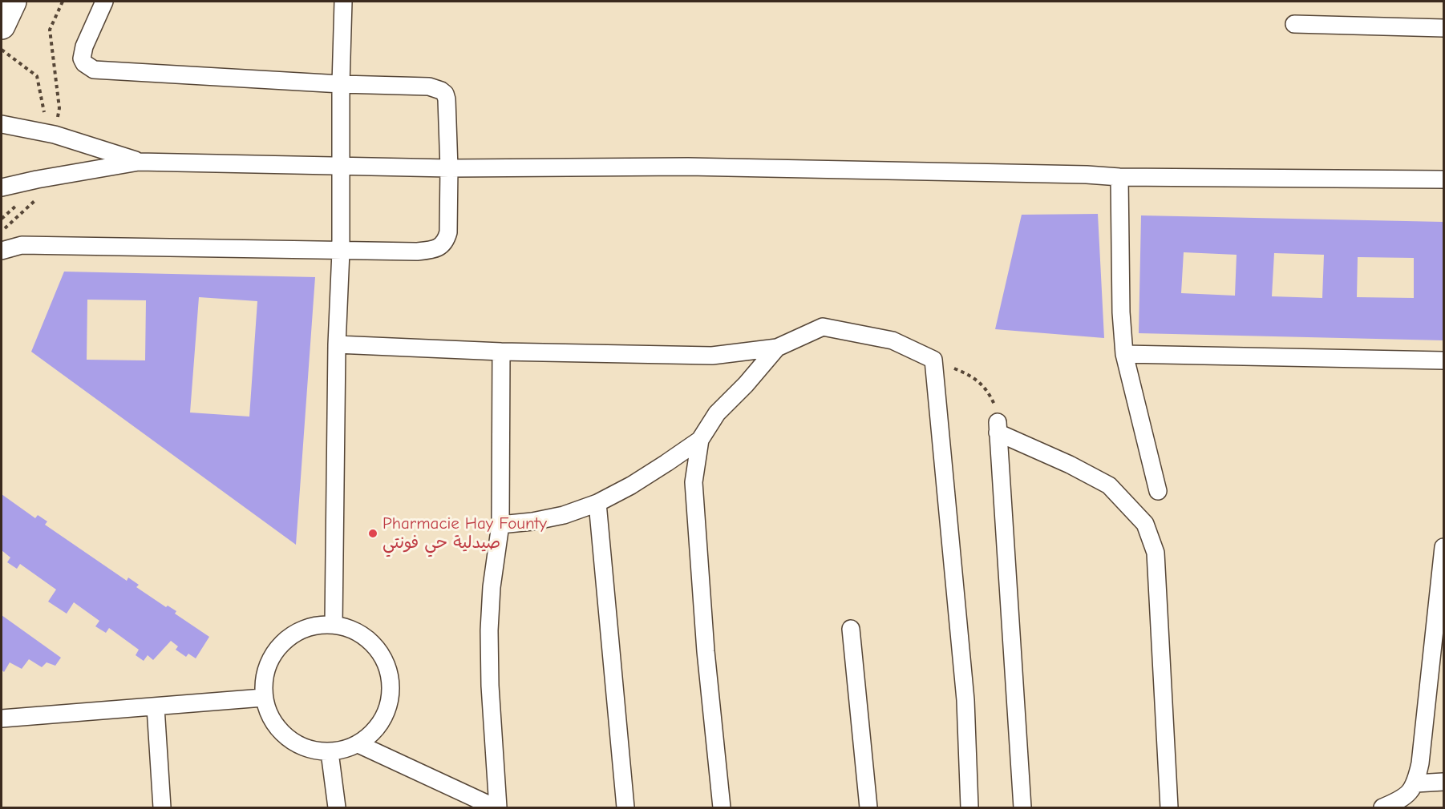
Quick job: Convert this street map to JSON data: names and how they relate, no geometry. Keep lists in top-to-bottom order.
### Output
{
  "places": ["Pharmacie Hay Founty صيدلية حي فونتي"]
}
